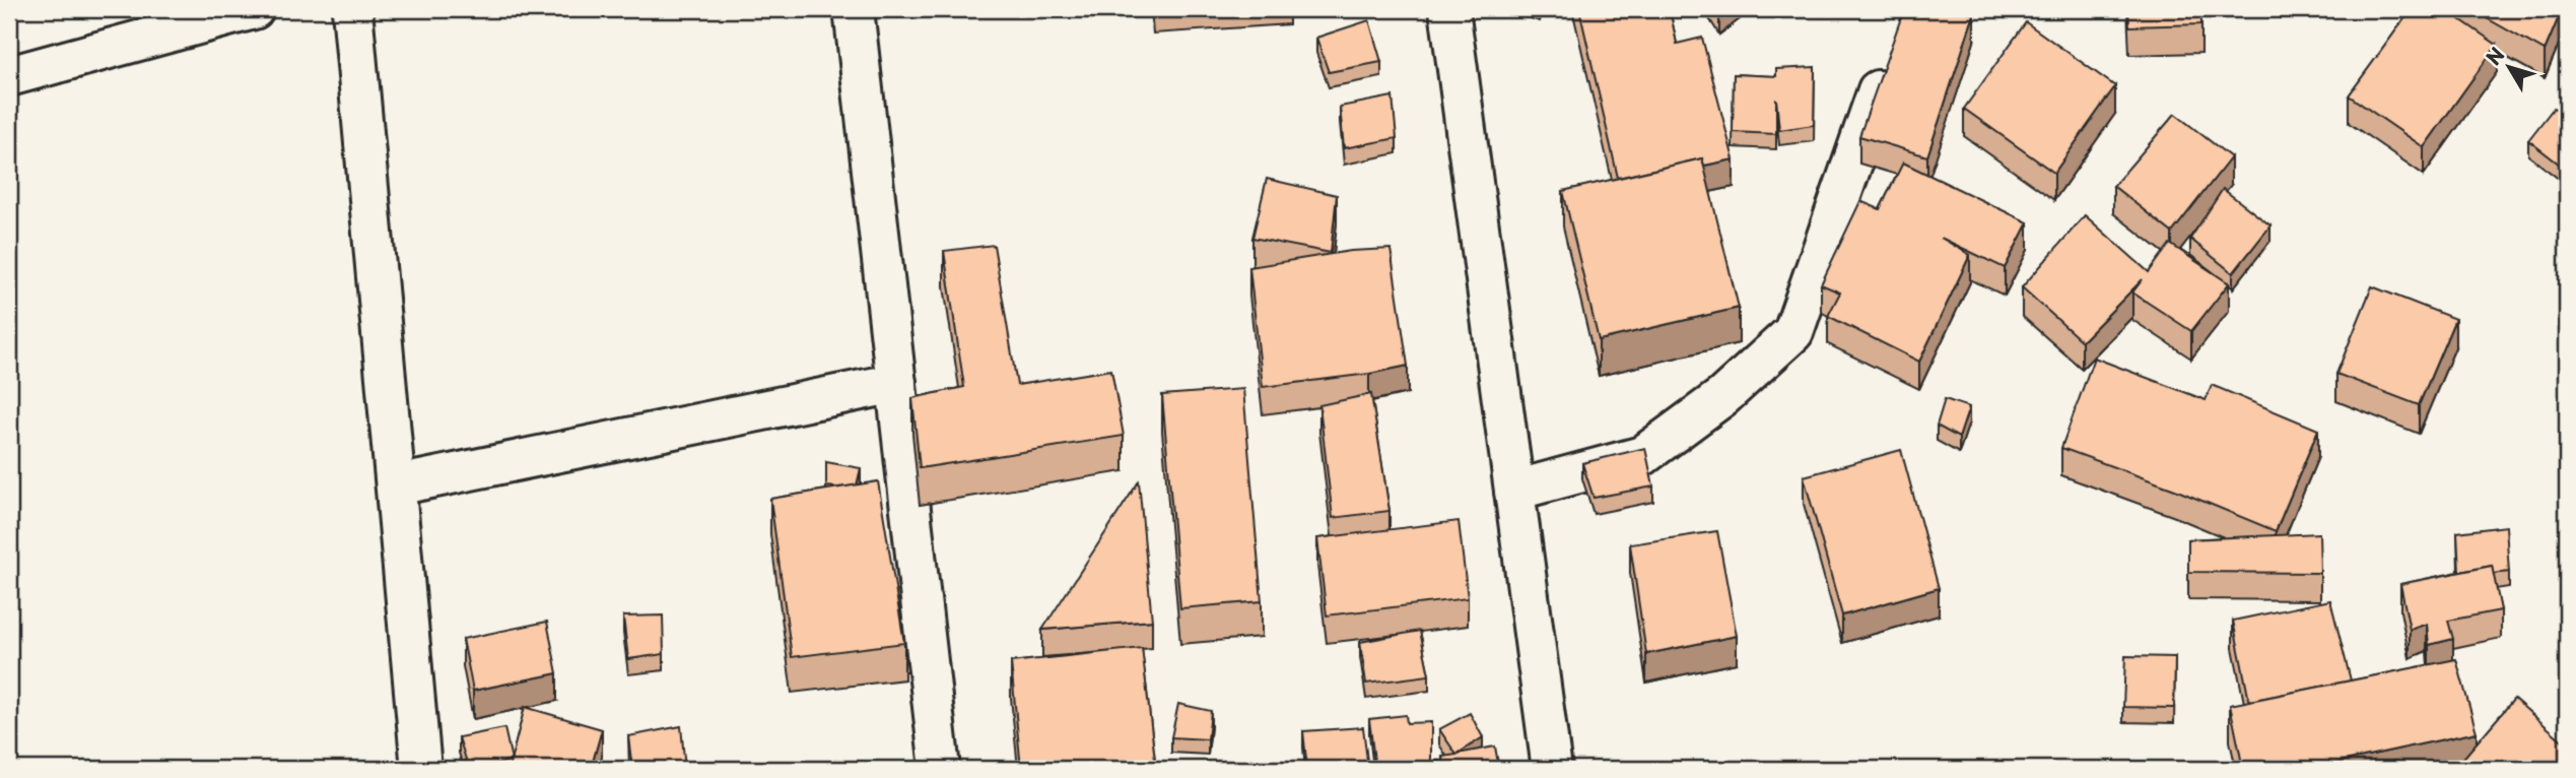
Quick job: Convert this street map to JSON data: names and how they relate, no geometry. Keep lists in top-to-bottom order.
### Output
{
  "north": "top left"
}
